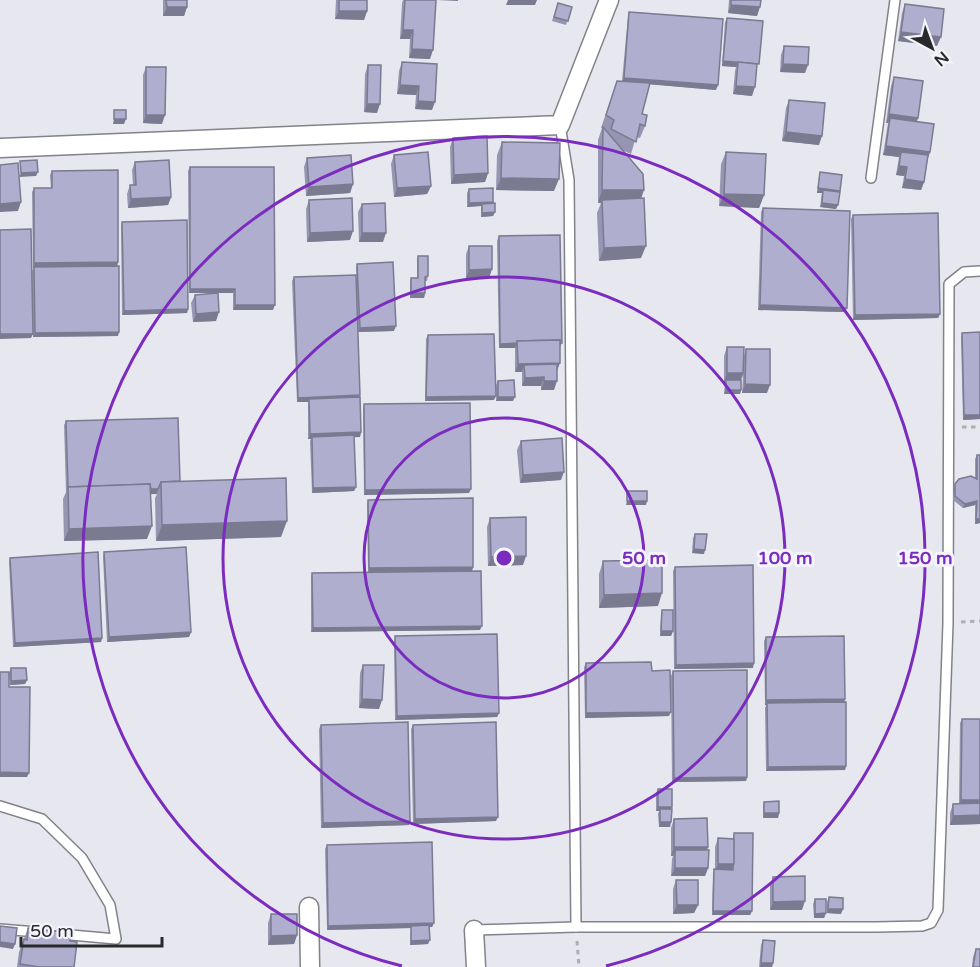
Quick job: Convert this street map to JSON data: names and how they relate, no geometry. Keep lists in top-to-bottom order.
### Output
{
  "scale_bar": "50 m",
  "north": "bottom right",
  "rings": ["50 m", "100 m", "150 m"]
}
